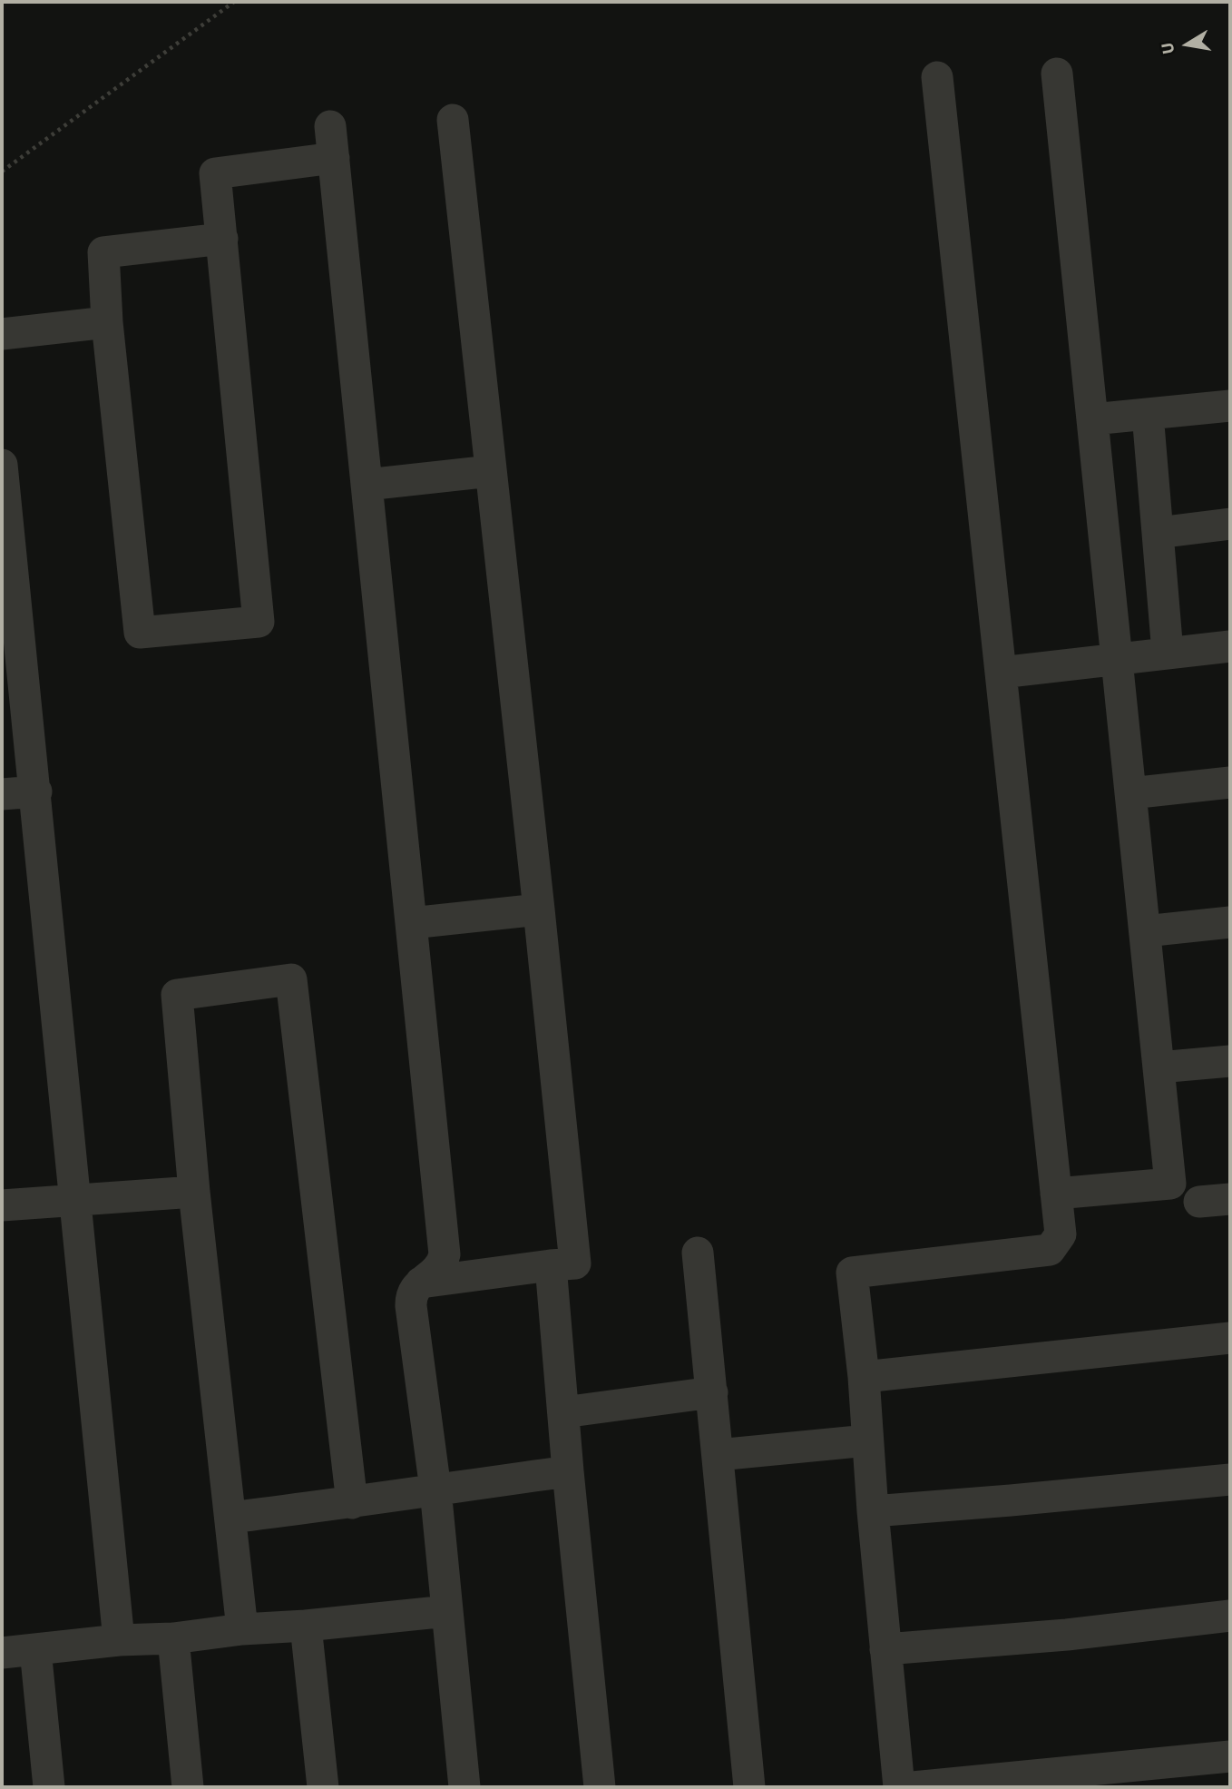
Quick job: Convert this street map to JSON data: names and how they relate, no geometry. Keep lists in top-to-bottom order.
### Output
{
  "north": "left"
}
